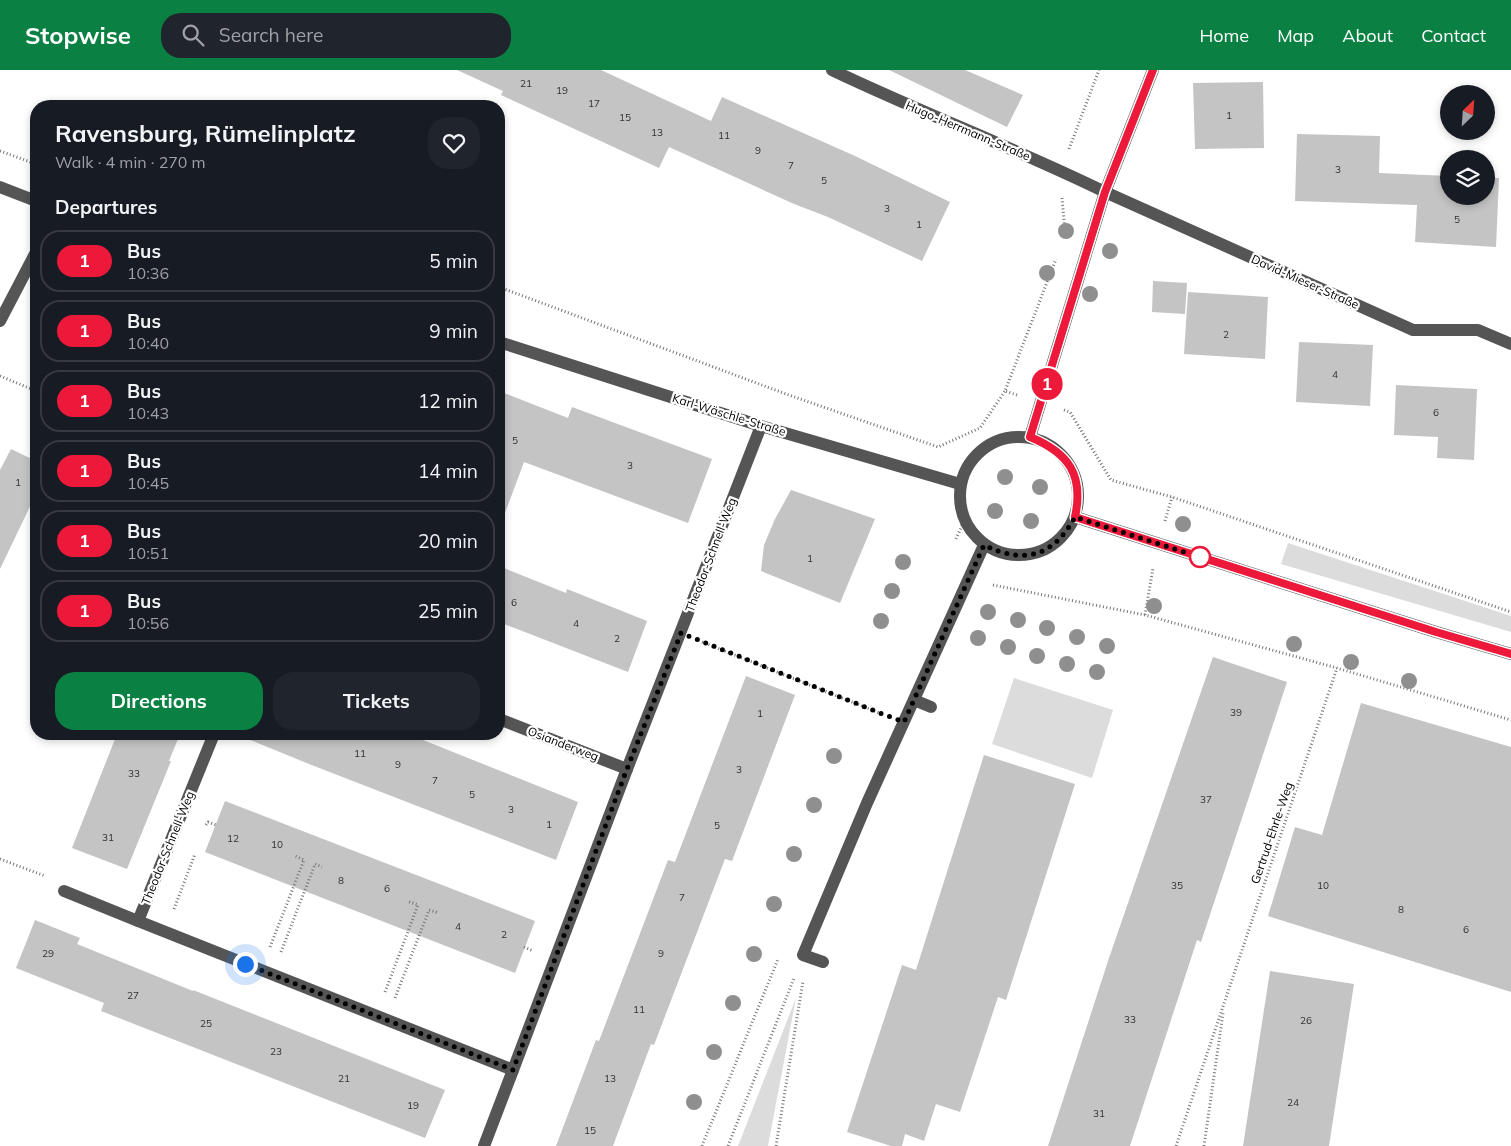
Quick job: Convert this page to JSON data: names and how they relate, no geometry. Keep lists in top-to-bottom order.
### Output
{
  "streets": {
    "street": [
      "Hugo-Herrmann-Straße",
      "David-Mieser-Straße",
      "Karl-Wäschle-Straße",
      "Theodor-Schnell-Weg",
      "Osianderweg"
    ],
    "path": ["Gertrud-Ehrle-Weg"]
  },
  "crossings": [
    ["Hugo-Herrmann-Straße", "David-Mieser-Straße"],
    ["Karl-Wäschle-Straße", "Theodor-Schnell-Weg"],
    ["Theodor-Schnell-Weg", "Osianderweg"]
  ],
  "lines": ["bus line 1"],
  "house_numbers": [
    "21",
    "19",
    "17",
    "1",
    "15",
    "13",
    "11",
    "9",
    "7",
    "3",
    "5",
    "3",
    "5",
    "1",
    "2",
    "4",
    "6",
    "5",
    "3",
    "1",
    "1",
    "6",
    "4",
    "2",
    "39",
    "1",
    "11",
    "9",
    "3",
    "33",
    "7",
    "5",
    "37",
    "3",
    "1",
    "5",
    "31",
    "12",
    "10",
    "8",
    "35",
    "10",
    "6",
    "7",
    "8",
    "4",
    "6",
    "2",
    "29",
    "9",
    "27",
    "11",
    "33",
    "26",
    "25",
    "23",
    "21",
    "13",
    "24",
    "19",
    "31",
    "15"
  ],
  "north": "top right",
  "page": {
    "header": "Stopwise",
    "search": "Search here",
    "nav": [
      "Home",
      "Map",
      "About",
      "Contact"
    ],
    "on_map": "1",
    "heading": [
      ["Ravensburg, Rümelinplatz", "Walk · 4 min · 270 m"],
      "Departures"
    ],
    "list": [
      {
        "mark": "1",
        "name": "Bus",
        "note": "10:36",
        "value": "5 min"
      },
      {
        "mark": "1",
        "name": "Bus",
        "note": "10:40",
        "value": "9 min"
      },
      {
        "mark": "1",
        "name": "Bus",
        "note": "10:43",
        "value": "12 min"
      },
      {
        "mark": "1",
        "name": "Bus",
        "note": "10:45",
        "value": "14 min"
      },
      {
        "mark": "1",
        "name": "Bus",
        "note": "10:51",
        "value": "20 min"
      },
      {
        "mark": "1",
        "name": "Bus",
        "note": "10:56",
        "value": "25 min"
      }
    ],
    "buttons": ["Directions", "Tickets"]
  }
}
